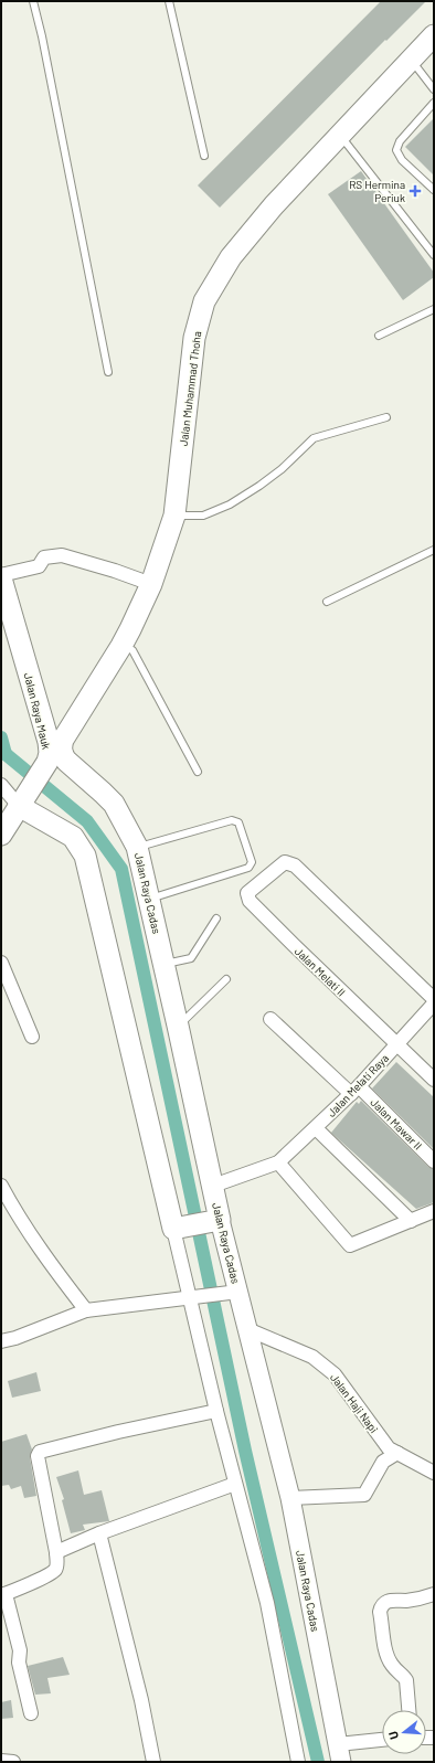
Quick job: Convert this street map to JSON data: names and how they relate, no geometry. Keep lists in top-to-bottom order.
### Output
{
  "streets": {
    "main road": ["Jalan Muhammad Thoha", "Jalan Raya Mauk", "Jalan Raya Cadas"],
    "street": [
      "Jalan Melati II",
      "Jalan Melati Raya",
      "Jalan Mawar II",
      "Jalan Haji Napi"
    ]
  },
  "crossings": [
    ["Jalan Muhammad Thoha", "Jalan Raya Mauk"],
    ["Jalan Muhammad Thoha", "Jalan Raya Cadas"],
    ["Jalan Raya Mauk", "Jalan Raya Cadas"],
    ["Jalan Raya Cadas", "Jalan Haji Napi"],
    ["Jalan Melati II", "Jalan Melati Raya"],
    ["Jalan Melati Raya", "Jalan Mawar II"]
  ],
  "places": {
    "health": ["RS Hermina Periuk"]
  },
  "north": "left"
}
